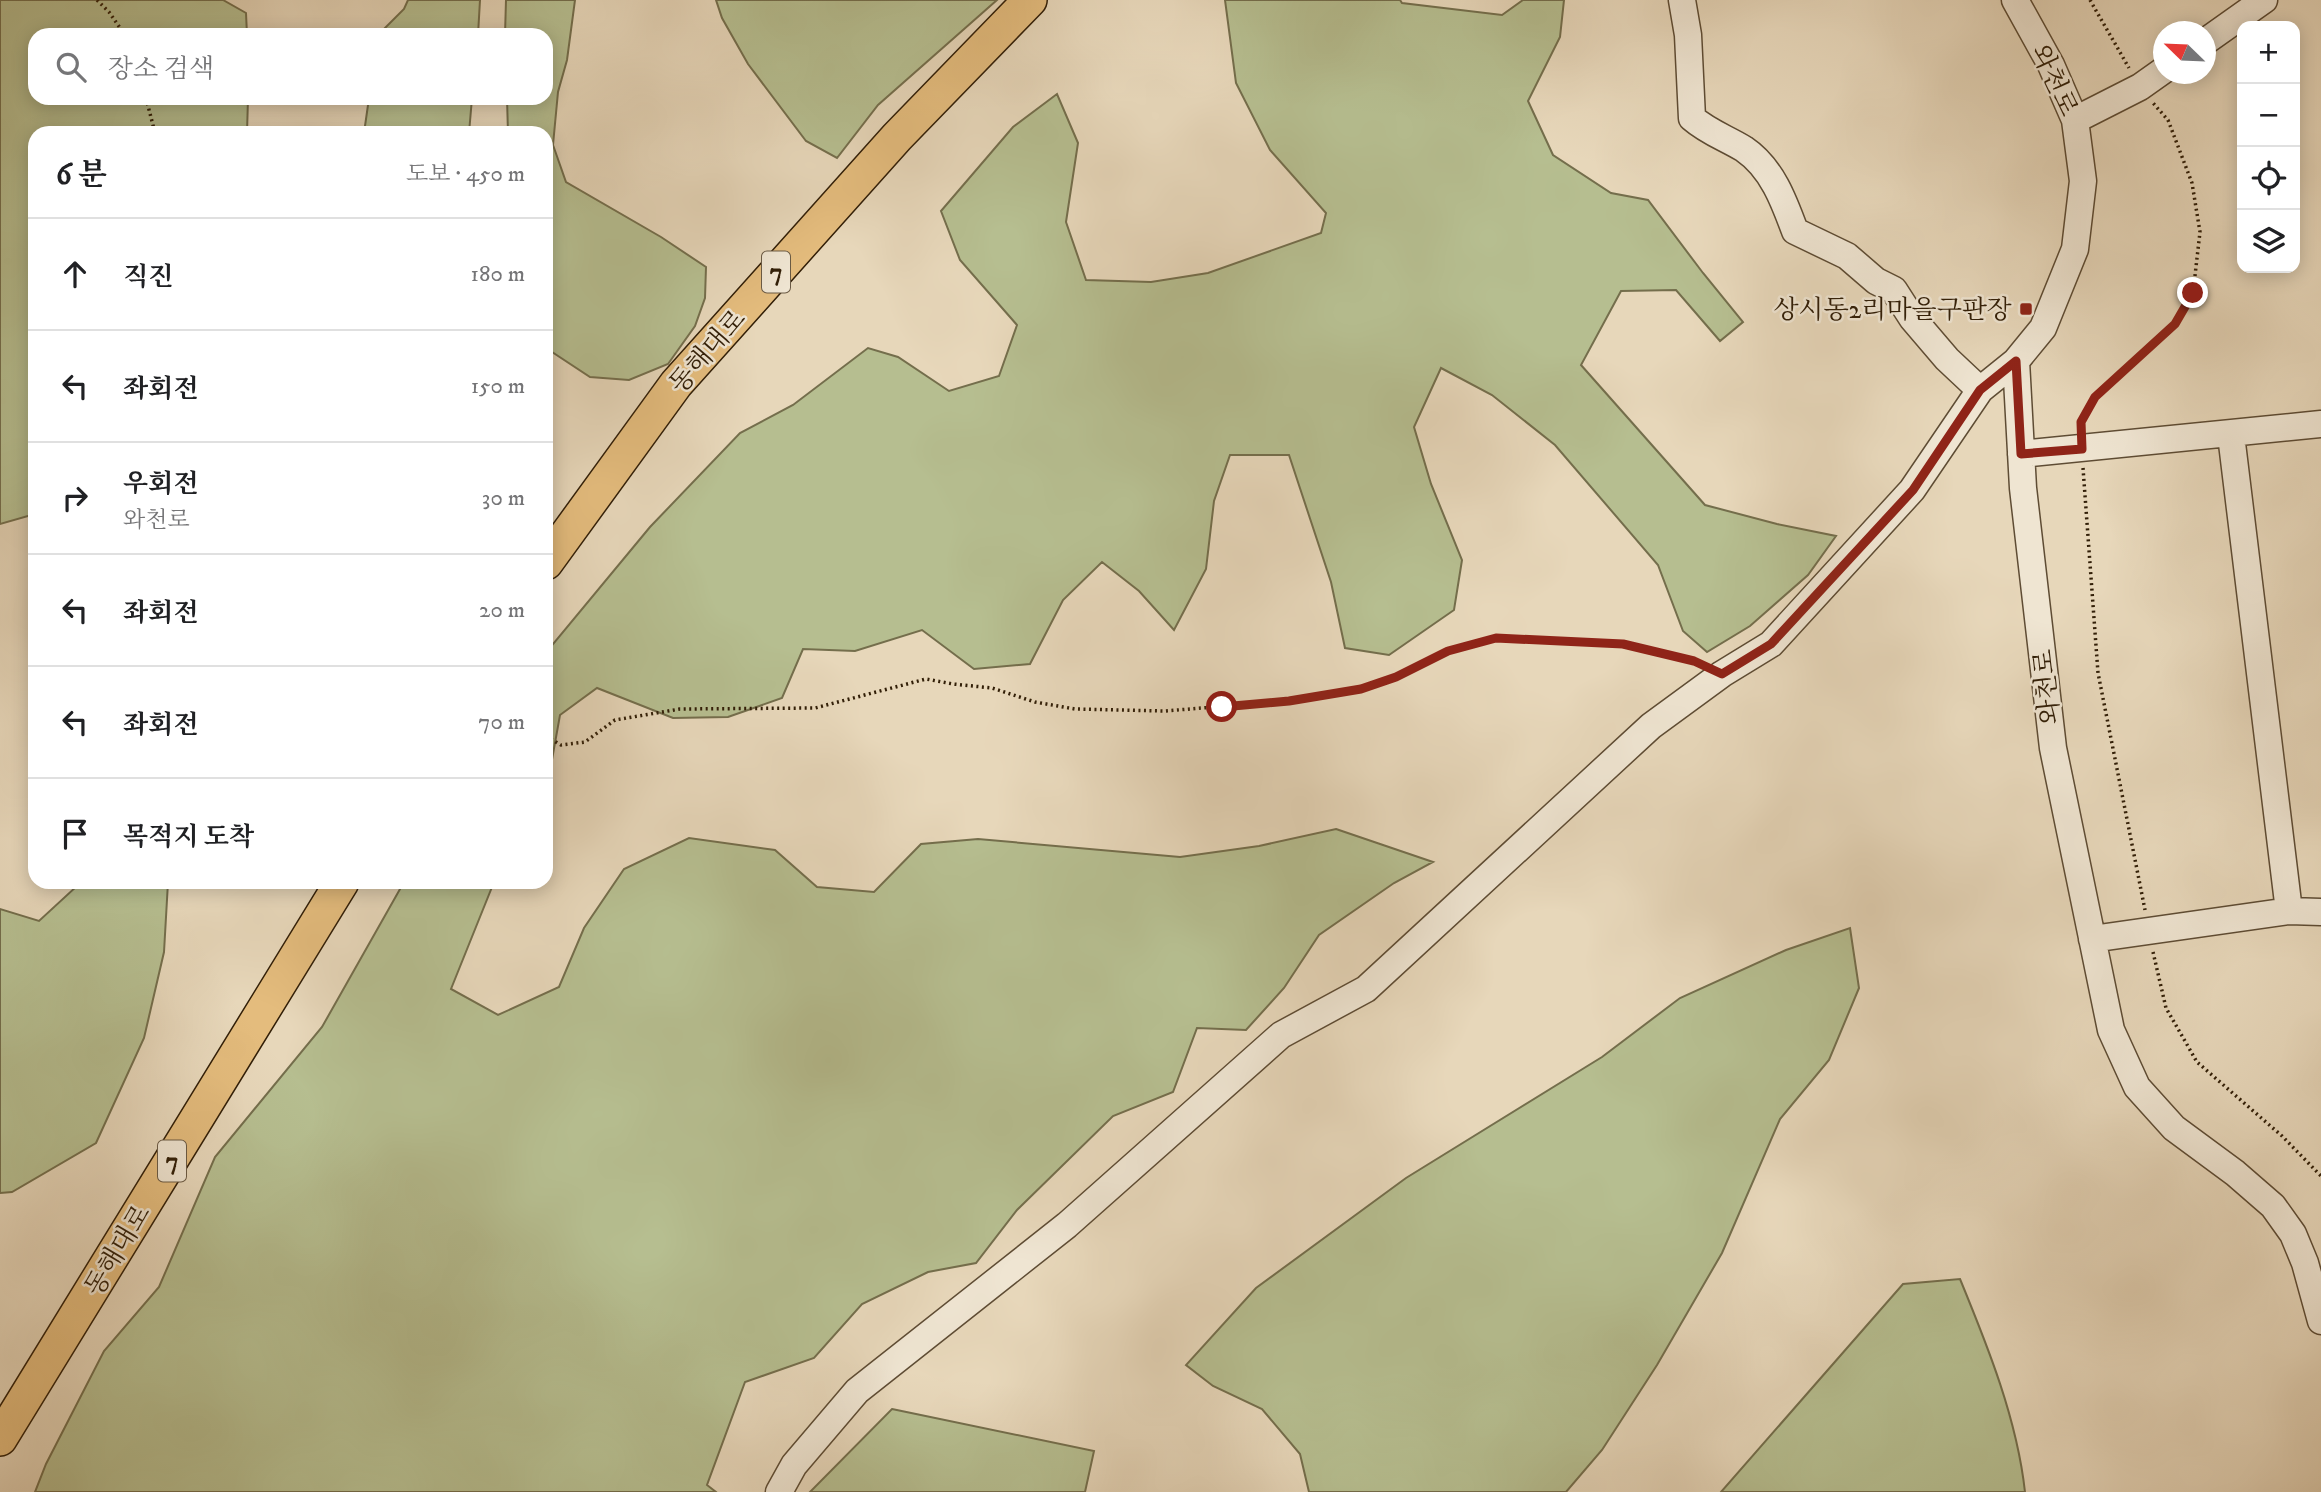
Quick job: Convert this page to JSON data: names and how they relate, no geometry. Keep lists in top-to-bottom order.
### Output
{
  "streets": {
    "main road": ["7", "동해대로"],
    "street": ["와천로"]
  },
  "places": {
    "transit": ["상시동2리마을구판장"]
  },
  "north": "top left",
  "page": {
    "map_buttons": ["+", "−"],
    "search": "장소 검색",
    "heading": ["6 분", "도보 · 450 m"],
    "list": [
      ["직진", "180 m"],
      ["좌회전", "150 m"],
      ["우회전", "와천로", "30 m"],
      ["좌회전", "20 m"],
      ["좌회전", "70 m"],
      "목적지 도착"
    ]
  }
}
